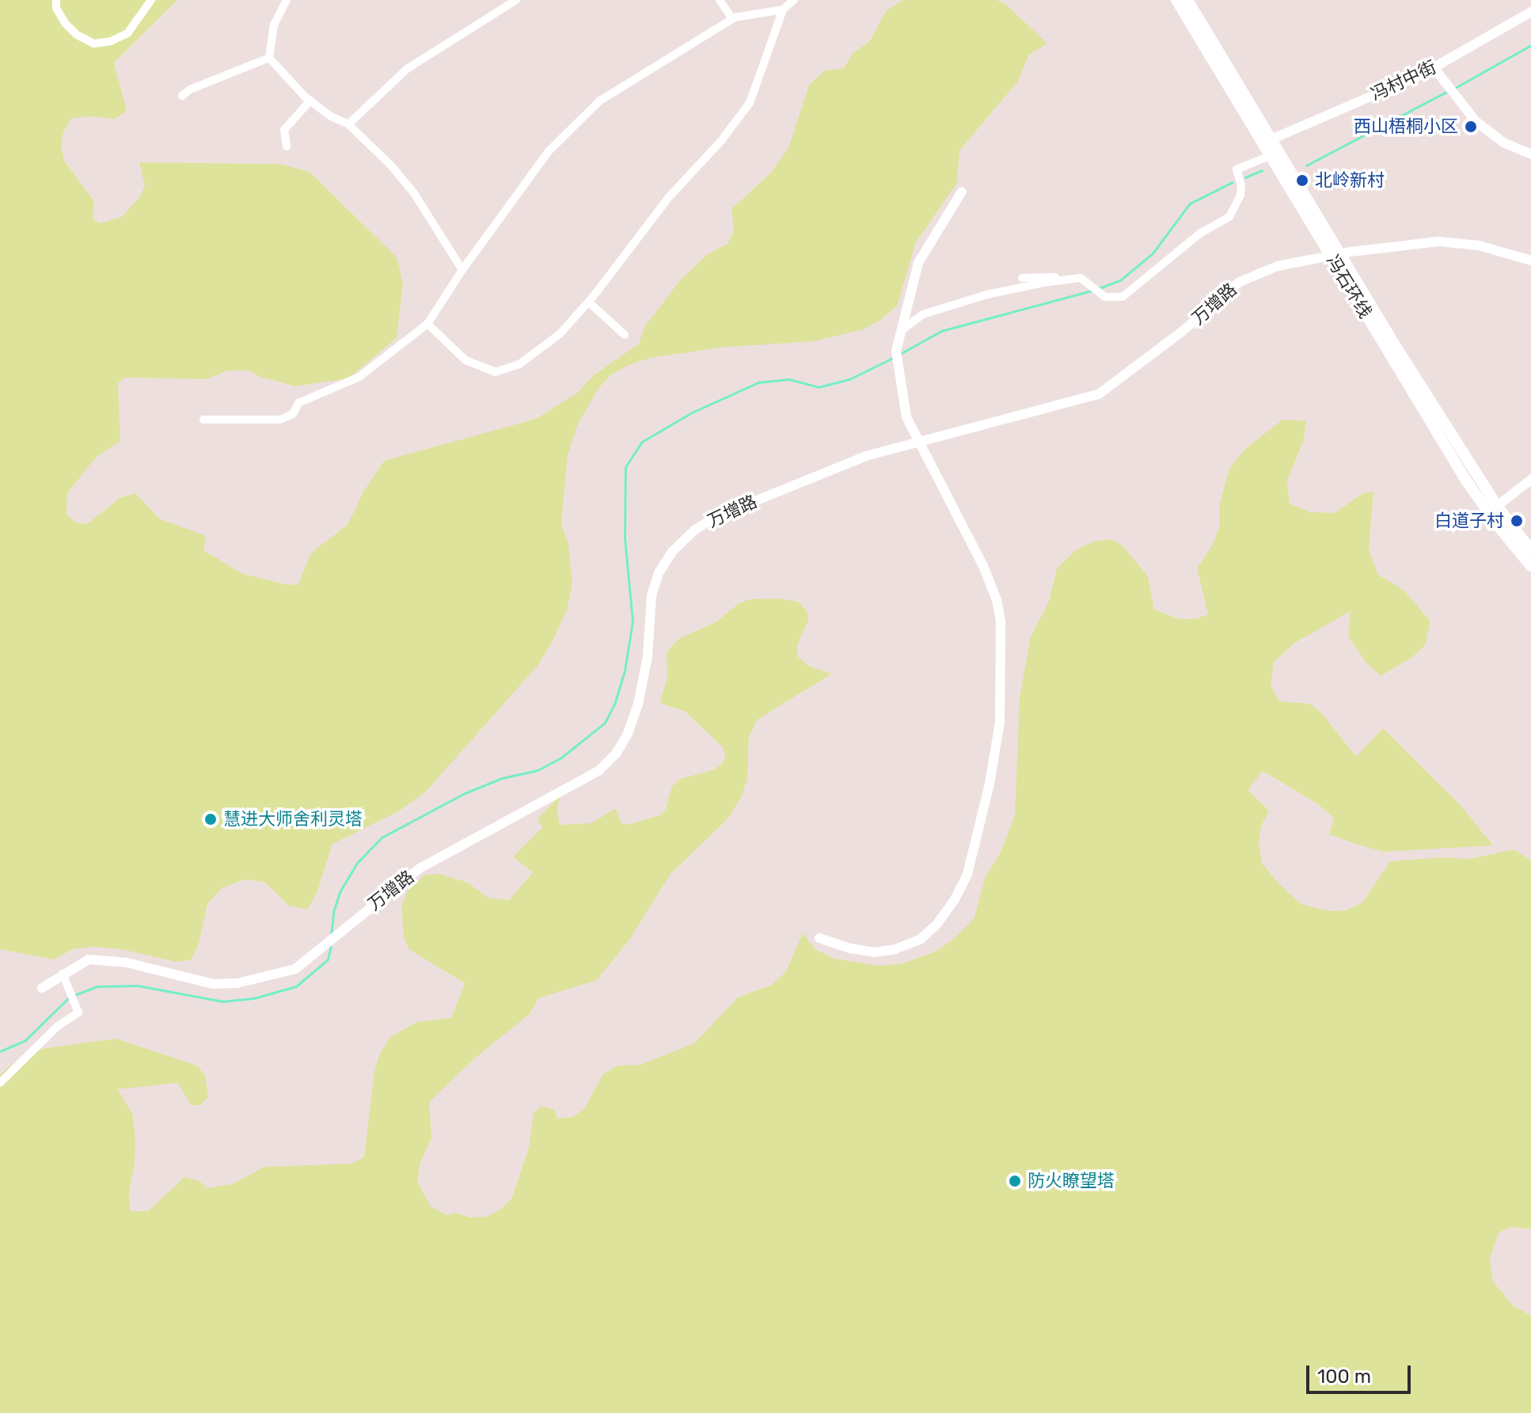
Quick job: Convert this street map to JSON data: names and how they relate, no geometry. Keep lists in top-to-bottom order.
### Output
{
  "streets": {
    "main road": ["冯石环线"],
    "street": ["冯村中街", "万增路"]
  },
  "crossings": [
    ["冯村中街", "冯石环线"]
  ],
  "places": [
    "西山梧桐小区",
    "北岭新村",
    "白道子村",
    "慧进大师舍利灵塔",
    "防火瞭望塔"
  ],
  "scale_bar": "100 m"
}
